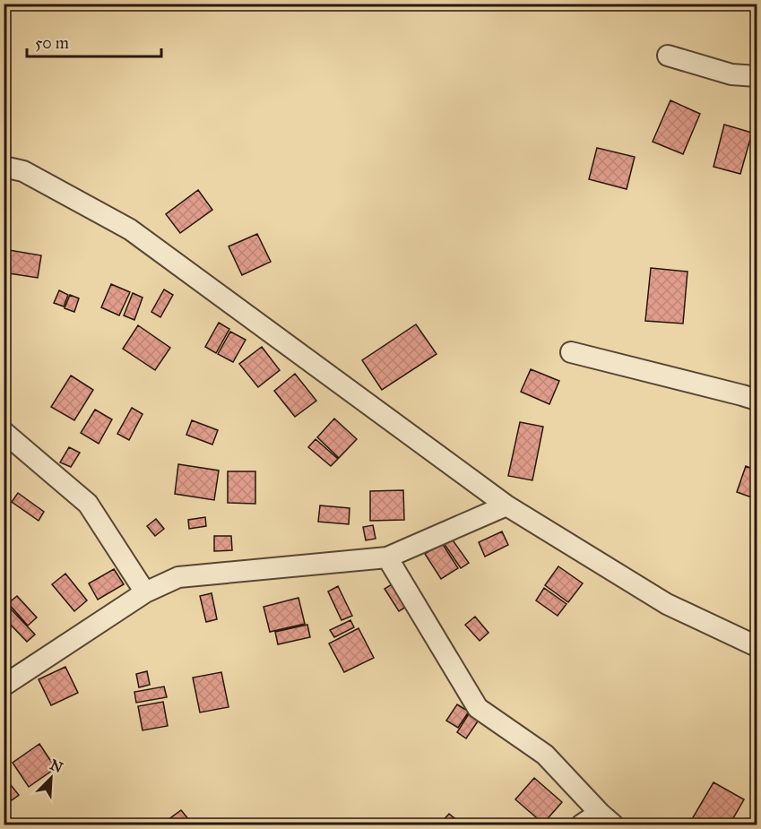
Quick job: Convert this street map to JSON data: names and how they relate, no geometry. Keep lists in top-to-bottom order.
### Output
{
  "scale_bar": "50 m",
  "north": "top right"
}
